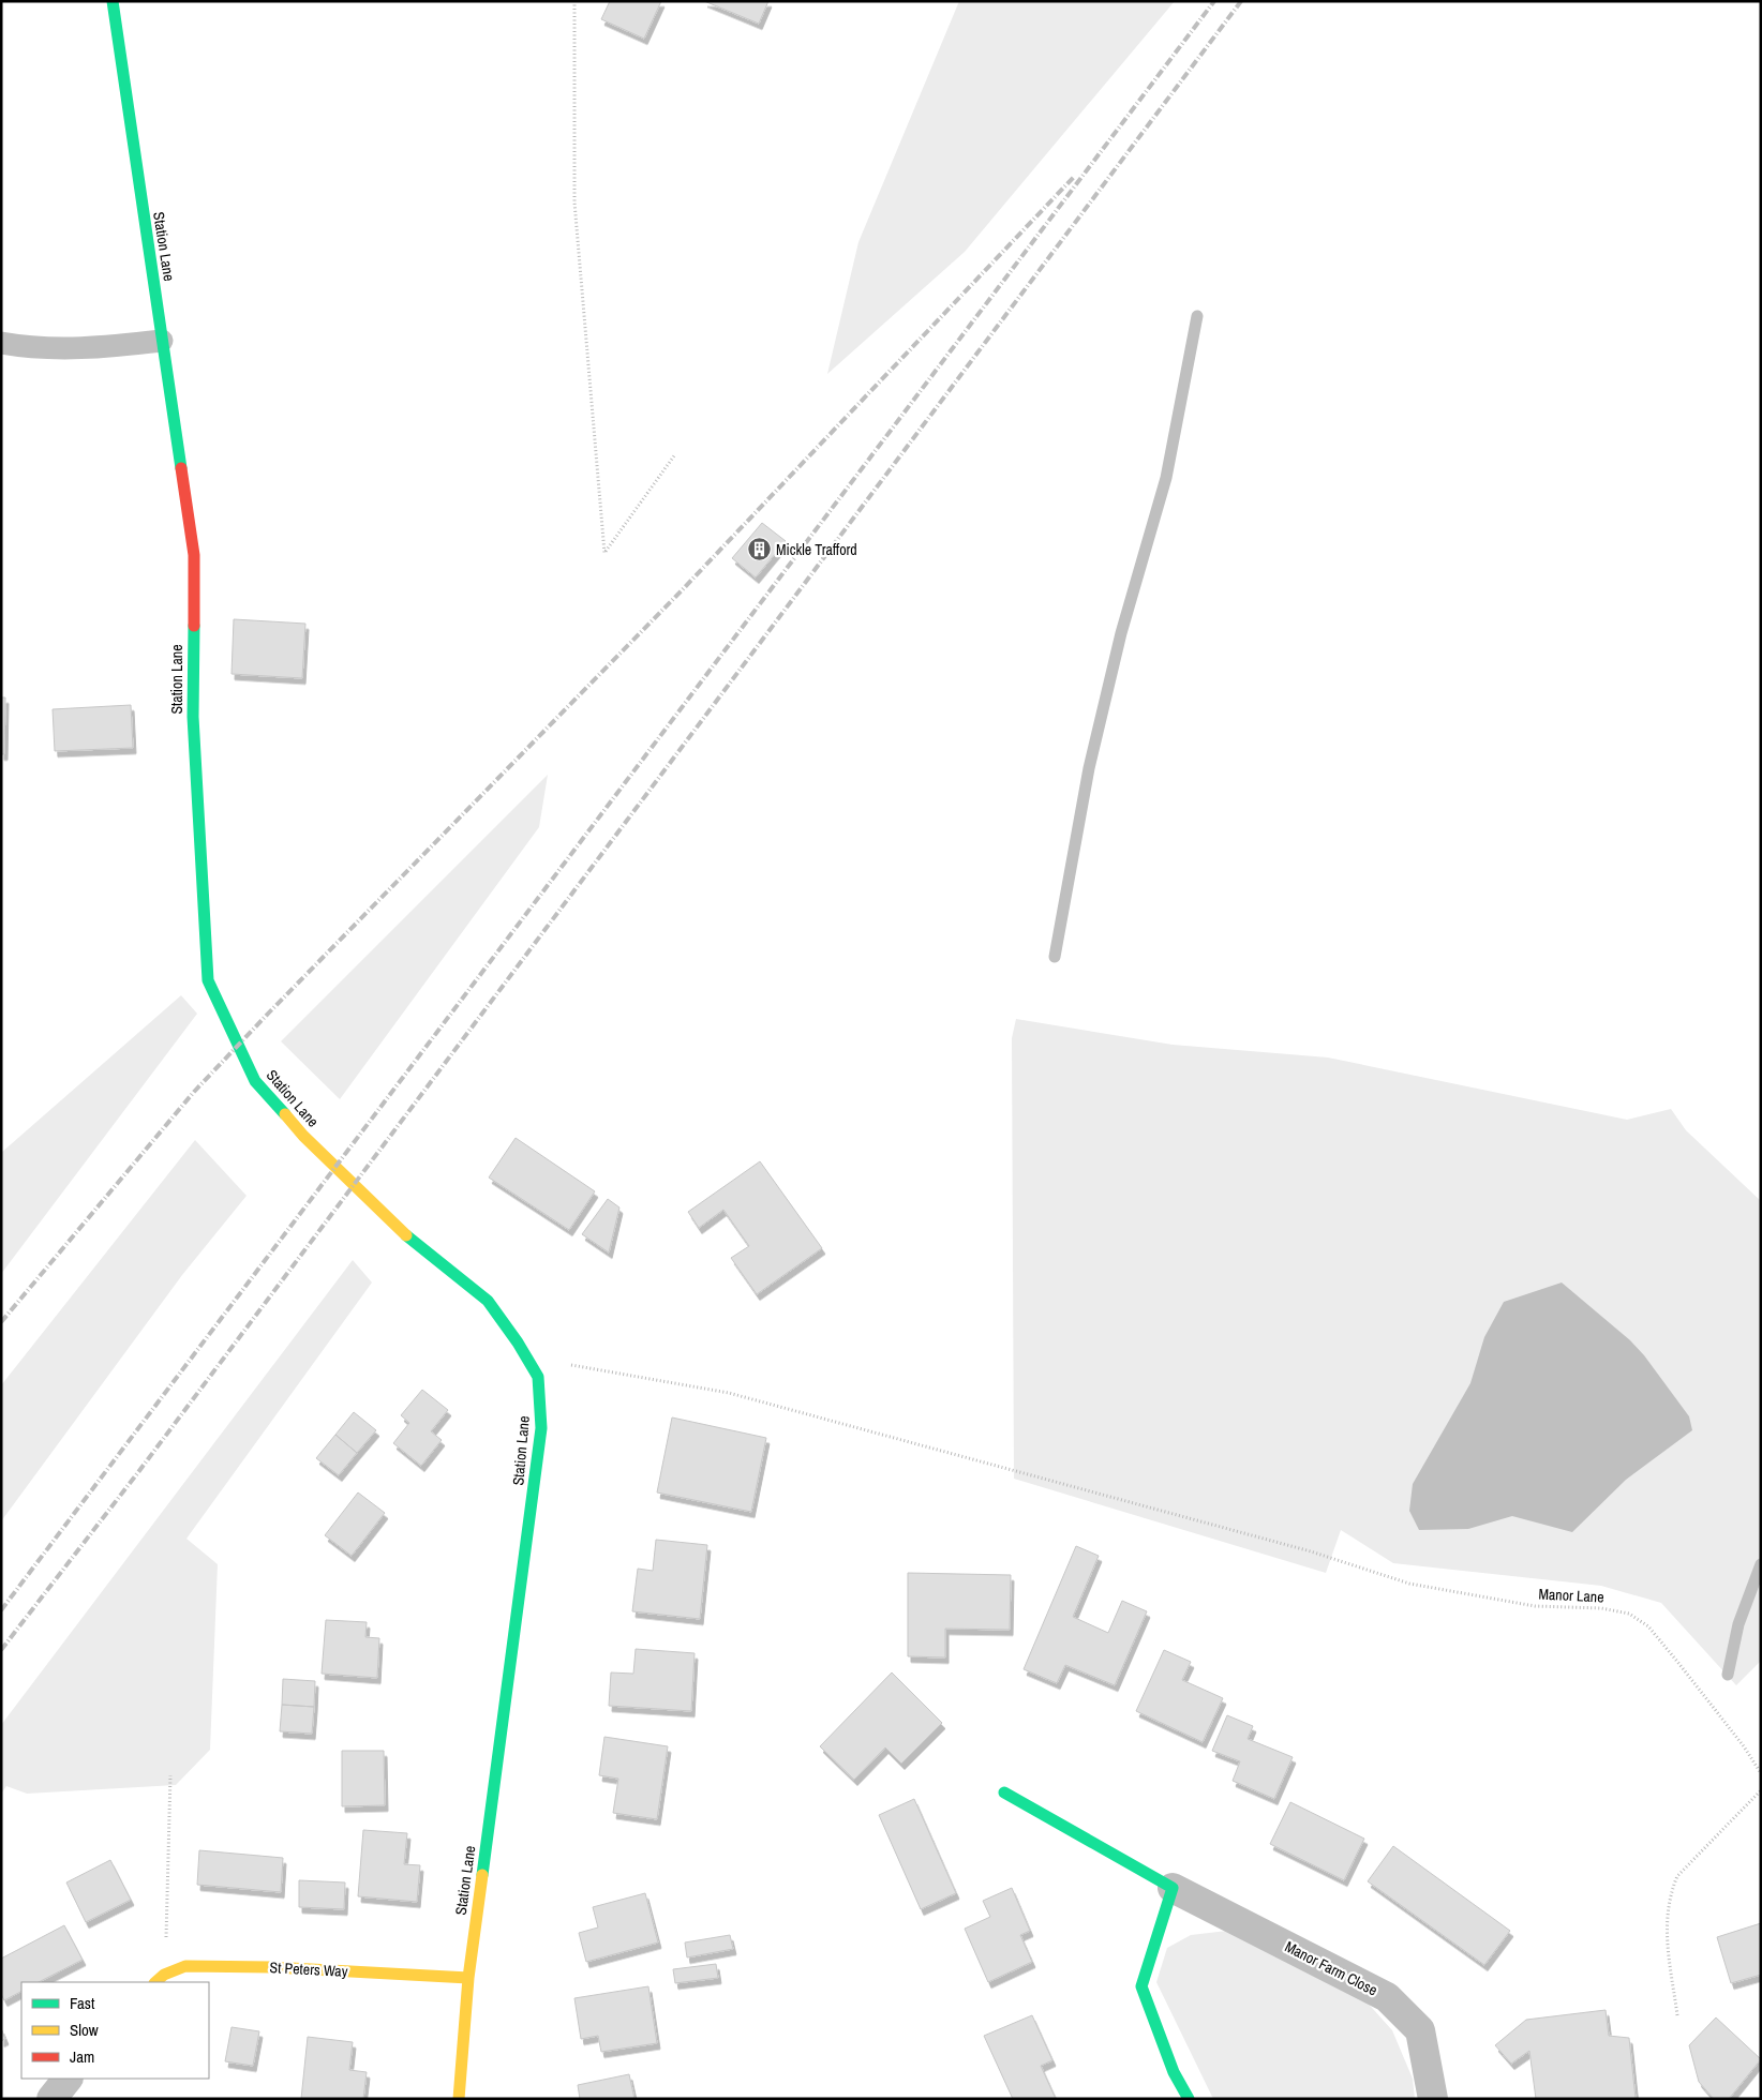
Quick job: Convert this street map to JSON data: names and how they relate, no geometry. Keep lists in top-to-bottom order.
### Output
{
  "streets": {
    "street": ["Station Lane", "Manor Farm Close", "St Peters Way"],
    "path": ["Manor Lane"]
  },
  "crossings": [
    ["Station Lane", "Manor Lane"],
    ["Station Lane", "St Peters Way"]
  ],
  "places": {
    "building": ["Mickle Trafford"]
  },
  "legend": ["Fast", "Slow", "Jam"]
}
